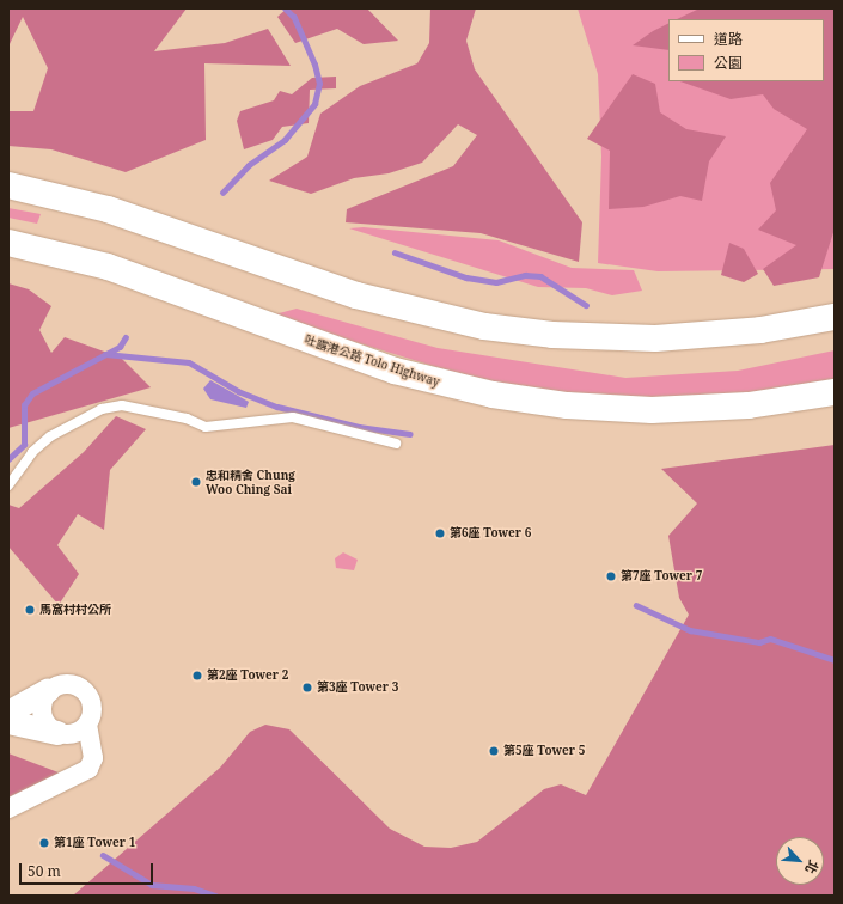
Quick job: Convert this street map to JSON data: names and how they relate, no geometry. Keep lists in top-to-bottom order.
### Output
{
  "streets": {
    "highway": ["吐露港公路 Tolo Highway"]
  },
  "places": [
    "忠和精舍 Chung Woo Ching Sai",
    "第6座 Tower 6",
    "第7座 Tower 7",
    "馬窩村村公所",
    "第2座 Tower 2",
    "第3座 Tower 3",
    "第5座 Tower 5",
    "第1座 Tower 1"
  ],
  "legend": ["道路", "公園"],
  "scale_bar": "50 m",
  "north": "bottom right"
}
